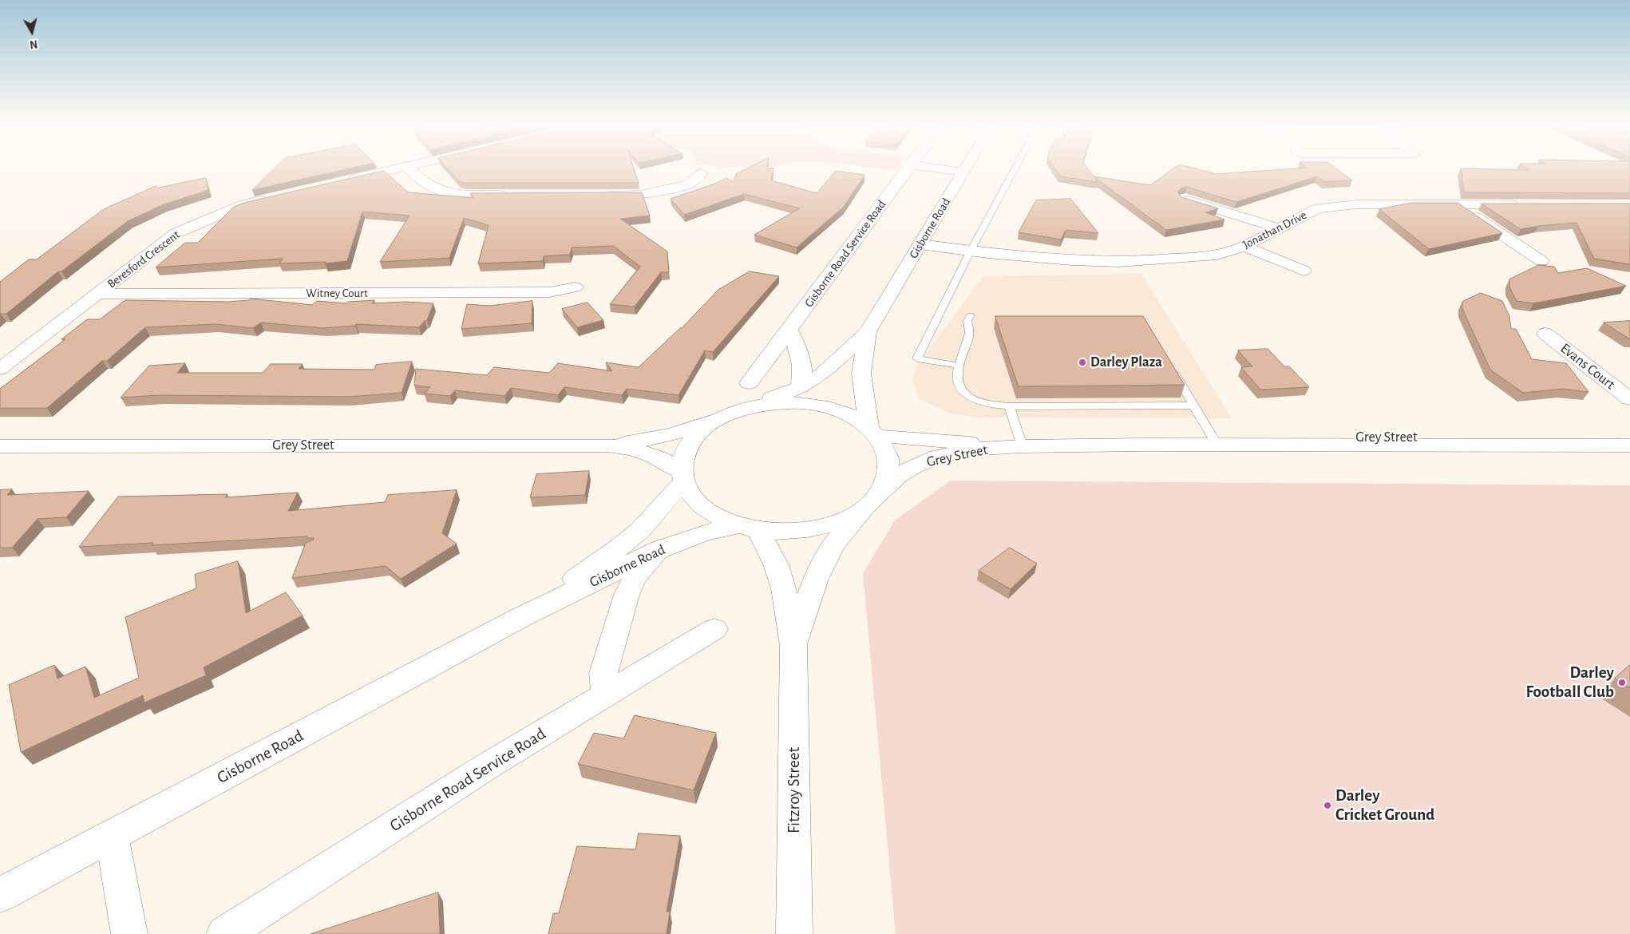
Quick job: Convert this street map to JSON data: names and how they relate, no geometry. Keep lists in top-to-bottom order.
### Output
{
  "streets": {
    "street": [
      "Gisborne Road",
      "Jonathan Drive",
      "Gisborne Road Service Road",
      "Beresford Crescent",
      "Witney Court",
      "Evans Court",
      "Grey Street",
      "Fitzroy Street"
    ]
  },
  "crossings": [
    ["Gisborne Road", "Jonathan Drive"],
    ["Gisborne Road", "Grey Street"],
    ["Gisborne Road", "Fitzroy Street"],
    ["Beresford Crescent", "Witney Court"],
    ["Grey Street", "Fitzroy Street"]
  ],
  "places": ["Darley Plaza", "Darley Football Club", "Darley Cricket Ground"],
  "north": "bottom"
}
